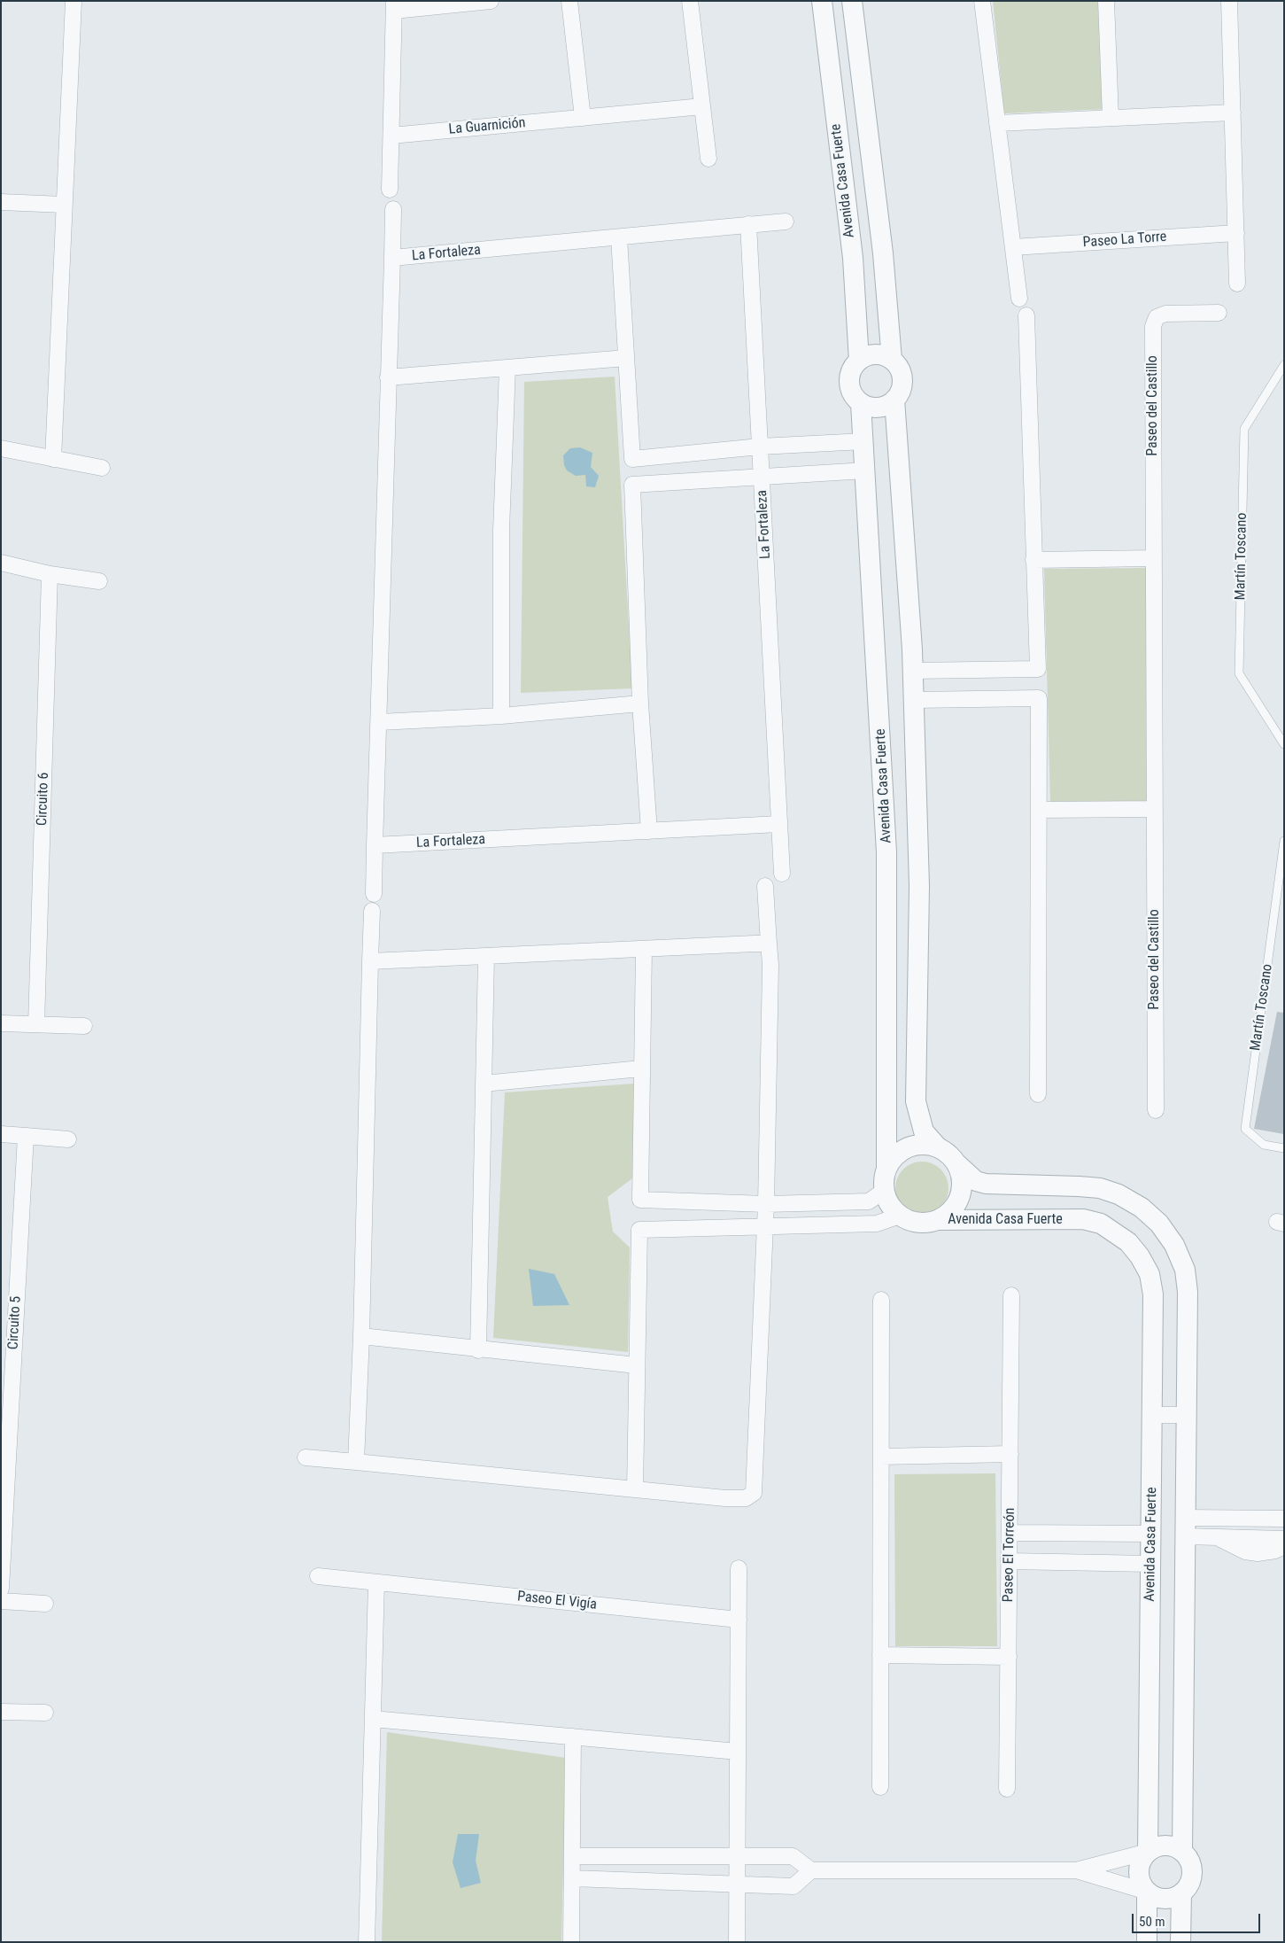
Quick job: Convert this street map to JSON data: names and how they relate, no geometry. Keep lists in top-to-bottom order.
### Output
{
  "streets": {
    "street": [
      "La Guarnición",
      "Avenida Casa Fuerte",
      "Paseo La Torre",
      "La Fortaleza",
      "Paseo del Castillo",
      "Circuito 6",
      "Circuito 5",
      "Paseo El Torreón",
      "Paseo El Vigía"
    ],
    "lane": ["Martín Toscano"]
  },
  "scale_bar": "50 m"
}
